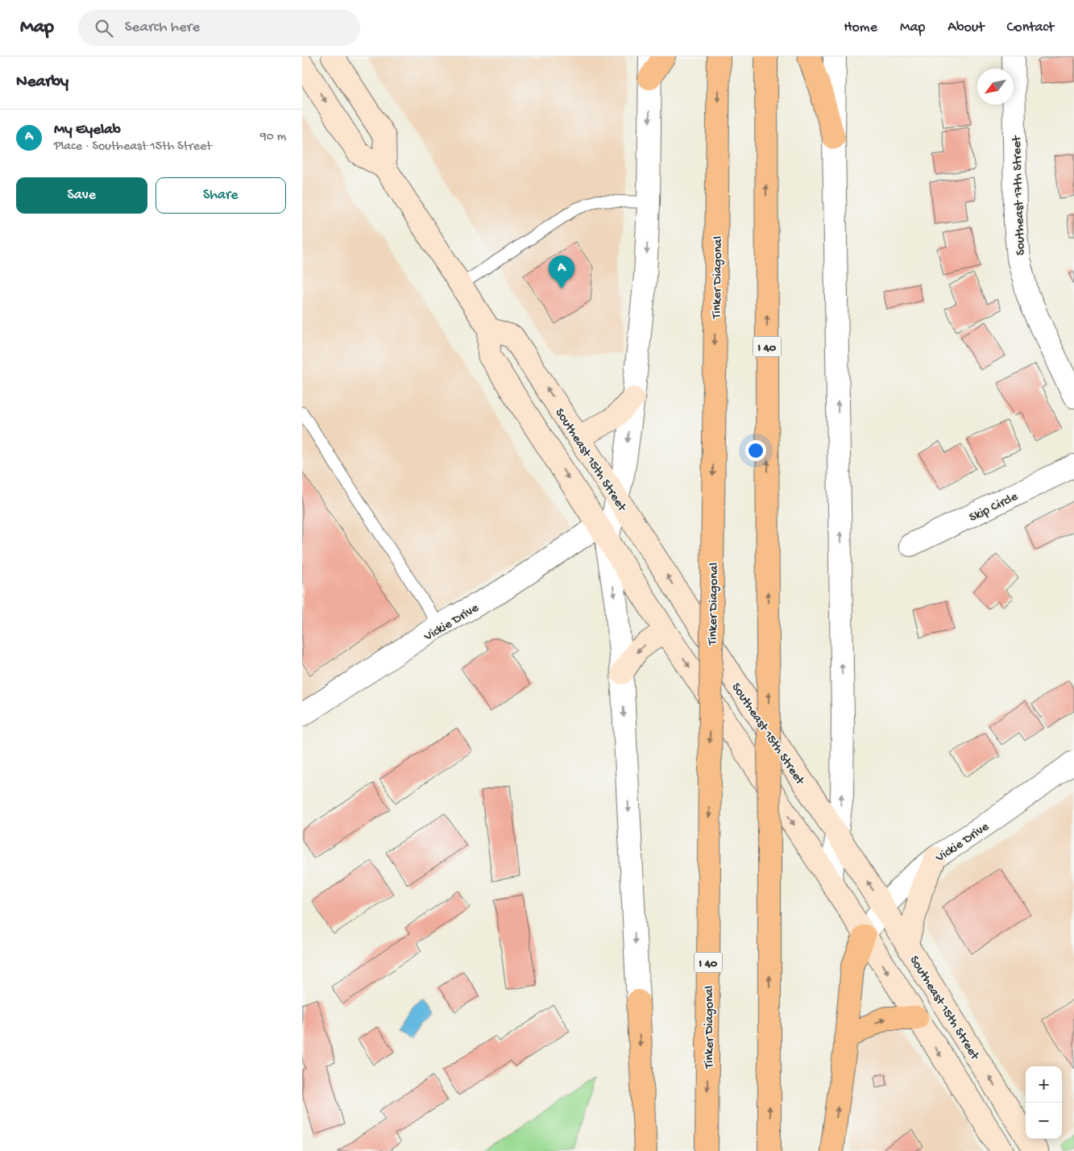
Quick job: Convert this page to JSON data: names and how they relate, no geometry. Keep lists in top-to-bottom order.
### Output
{
  "streets": {
    "highway": ["Tinker Diagonal", "I 40"],
    "main road": ["Southeast 15th Street"],
    "street": ["Southeast 17th Street", "Skip Circle", "Vickie Drive"]
  },
  "crossings": [
    ["Southeast 15th Street", "Vickie Drive"]
  ],
  "north": "bottom left",
  "page": {
    "header": "Map",
    "search": "Search here",
    "nav": [
      "Home",
      "Map",
      "About",
      "Contact"
    ],
    "heading": "Nearby",
    "list": [
      {
        "mark": "A",
        "name": "My Eyelab",
        "note": "Place · Southeast 15th Street",
        "value": "90 m"
      }
    ],
    "buttons": ["Save", "Share"],
    "pins": "A",
    "map_buttons": ["+", "−"]
  }
}
